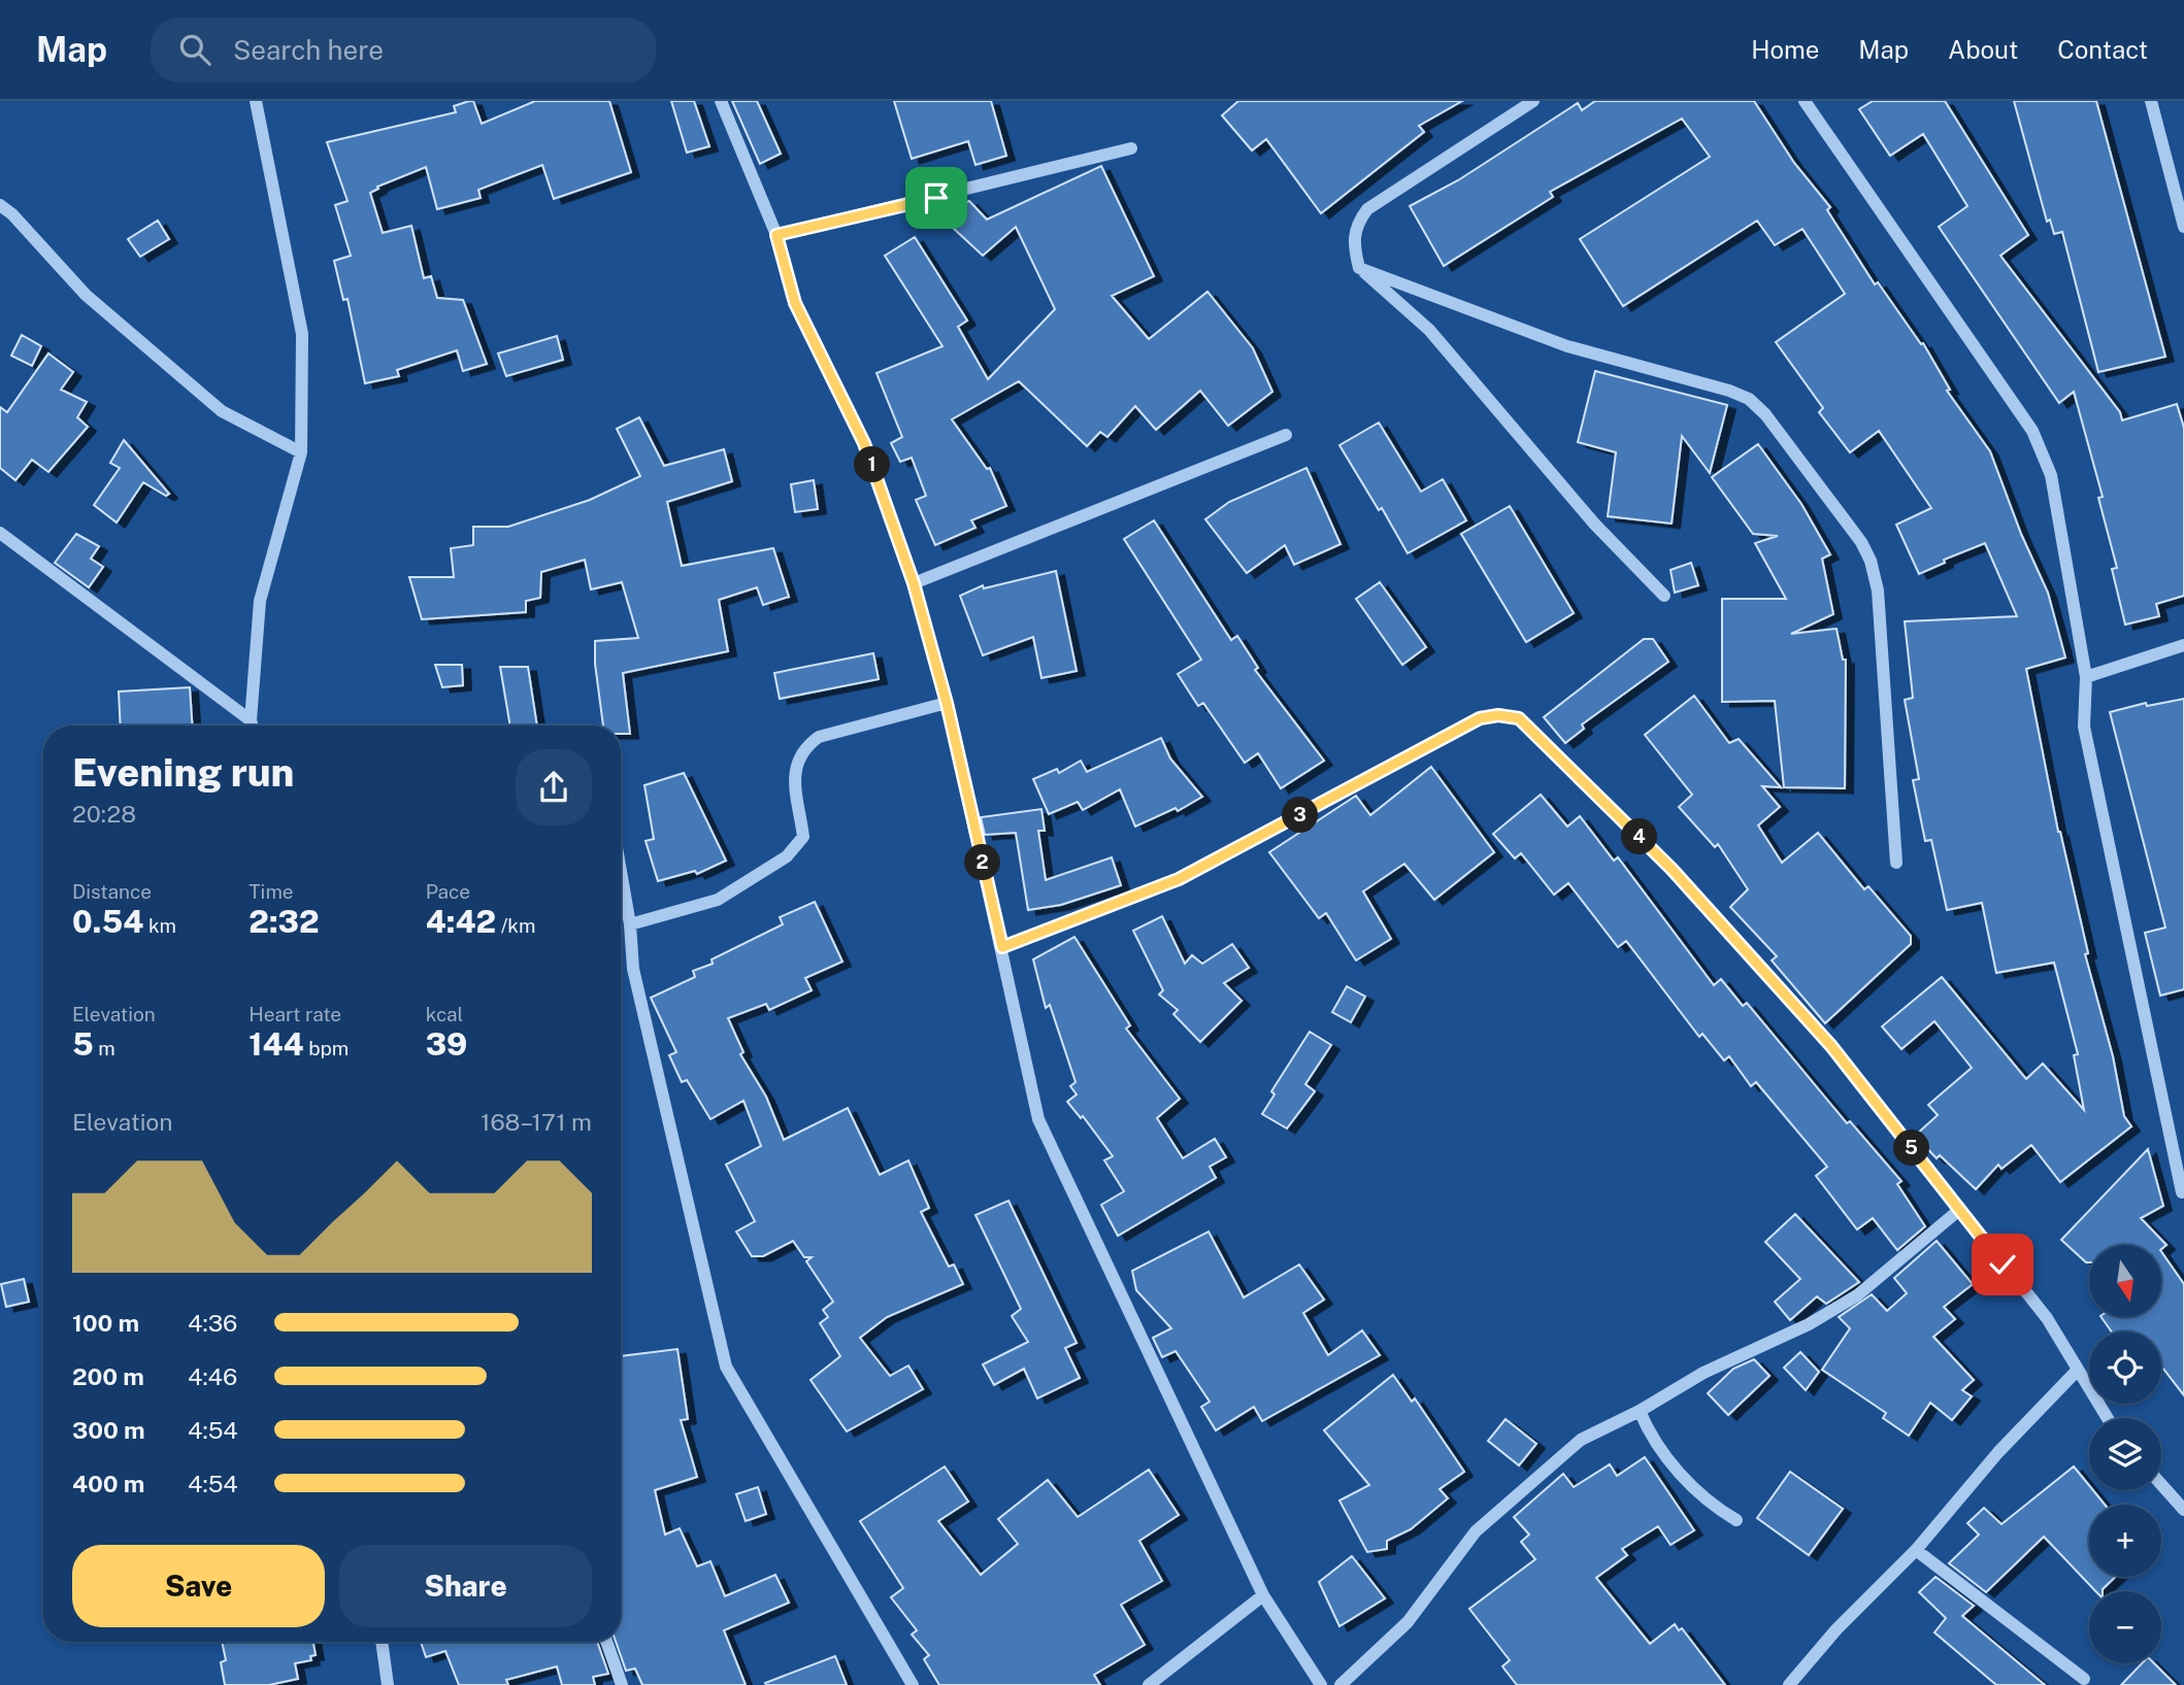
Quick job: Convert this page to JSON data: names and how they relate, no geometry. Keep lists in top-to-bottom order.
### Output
{
  "north": "bottom",
  "page": {
    "header": "Map",
    "search": "Search here",
    "nav": [
      "Home",
      "Map",
      "About",
      "Contact"
    ],
    "pins": [
      "1",
      "3",
      "4",
      "2",
      "5"
    ],
    "heading": ["Evening run", "20:28"],
    "stats": [
      ["Distance", "0.54 km"],
      ["Time", "2:32"],
      ["Pace", "4:42 /km"],
      ["Elevation", "5 m"],
      ["Heart rate", "144 bpm"],
      ["kcal", "39"]
    ],
    "chart": ["Elevation", "168–171 m"],
    "map_buttons": ["+", "−"],
    "list": [
      {
        "name": "100 m",
        "note": "4:36"
      },
      {
        "name": "200 m",
        "note": "4:46"
      },
      {
        "name": "300 m",
        "note": "4:54"
      },
      {
        "name": "400 m",
        "note": "4:54"
      }
    ],
    "buttons": ["Save", "Share"]
  }
}
